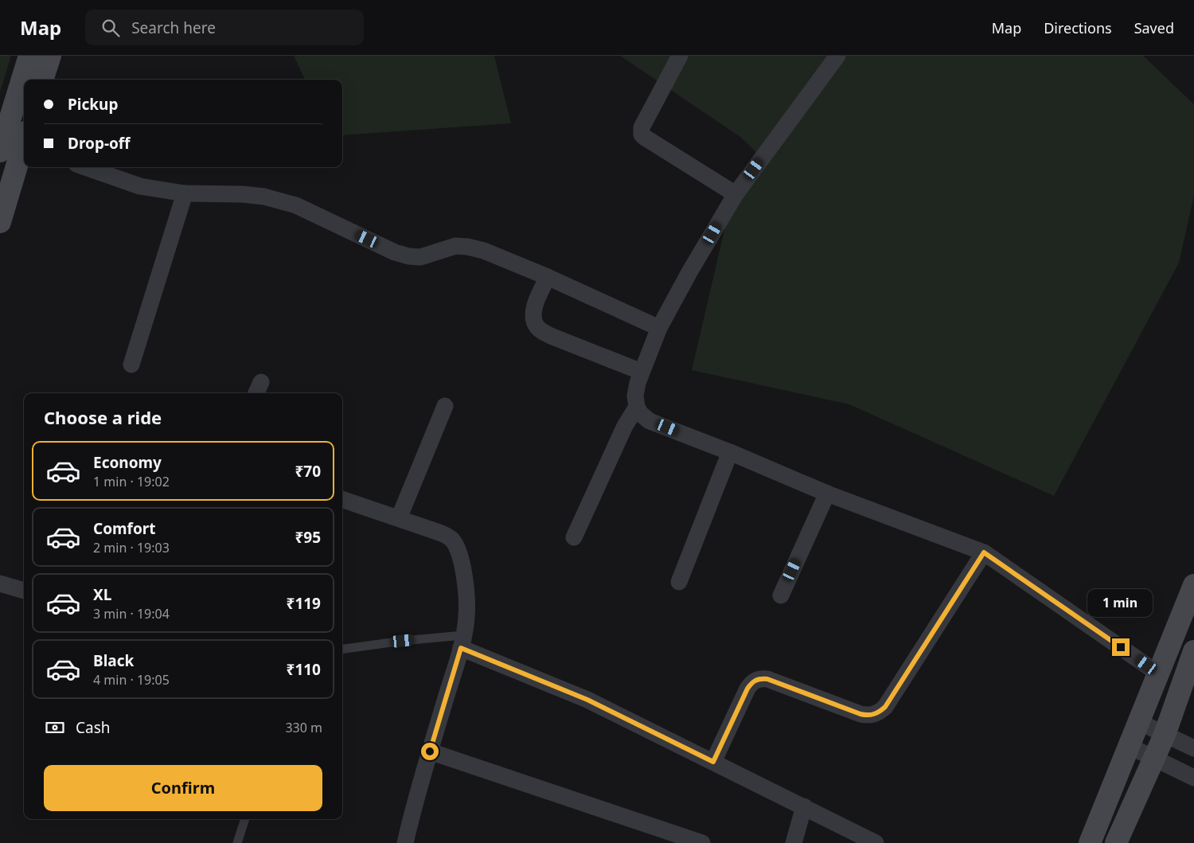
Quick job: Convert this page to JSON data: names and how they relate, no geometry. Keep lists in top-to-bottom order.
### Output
{
  "page": {
    "header": "Map",
    "search": "Search here",
    "nav": ["Map", "Directions", "Saved"],
    "banner": ["Pickup", "Drop-off"],
    "heading": "Choose a ride",
    "list": [
      {
        "name": "Economy",
        "note": "1 min · 19:02",
        "value": "₹70"
      },
      {
        "name": "Comfort",
        "note": "2 min · 19:03",
        "value": "₹95"
      },
      {
        "name": "XL",
        "note": "3 min · 19:04",
        "value": "₹119"
      },
      {
        "name": "Black",
        "note": "4 min · 19:05",
        "value": "₹110"
      }
    ],
    "bubble": "1 min",
    "pay": ["Cash", "330 m"],
    "buttons": "Confirm"
  }
}
